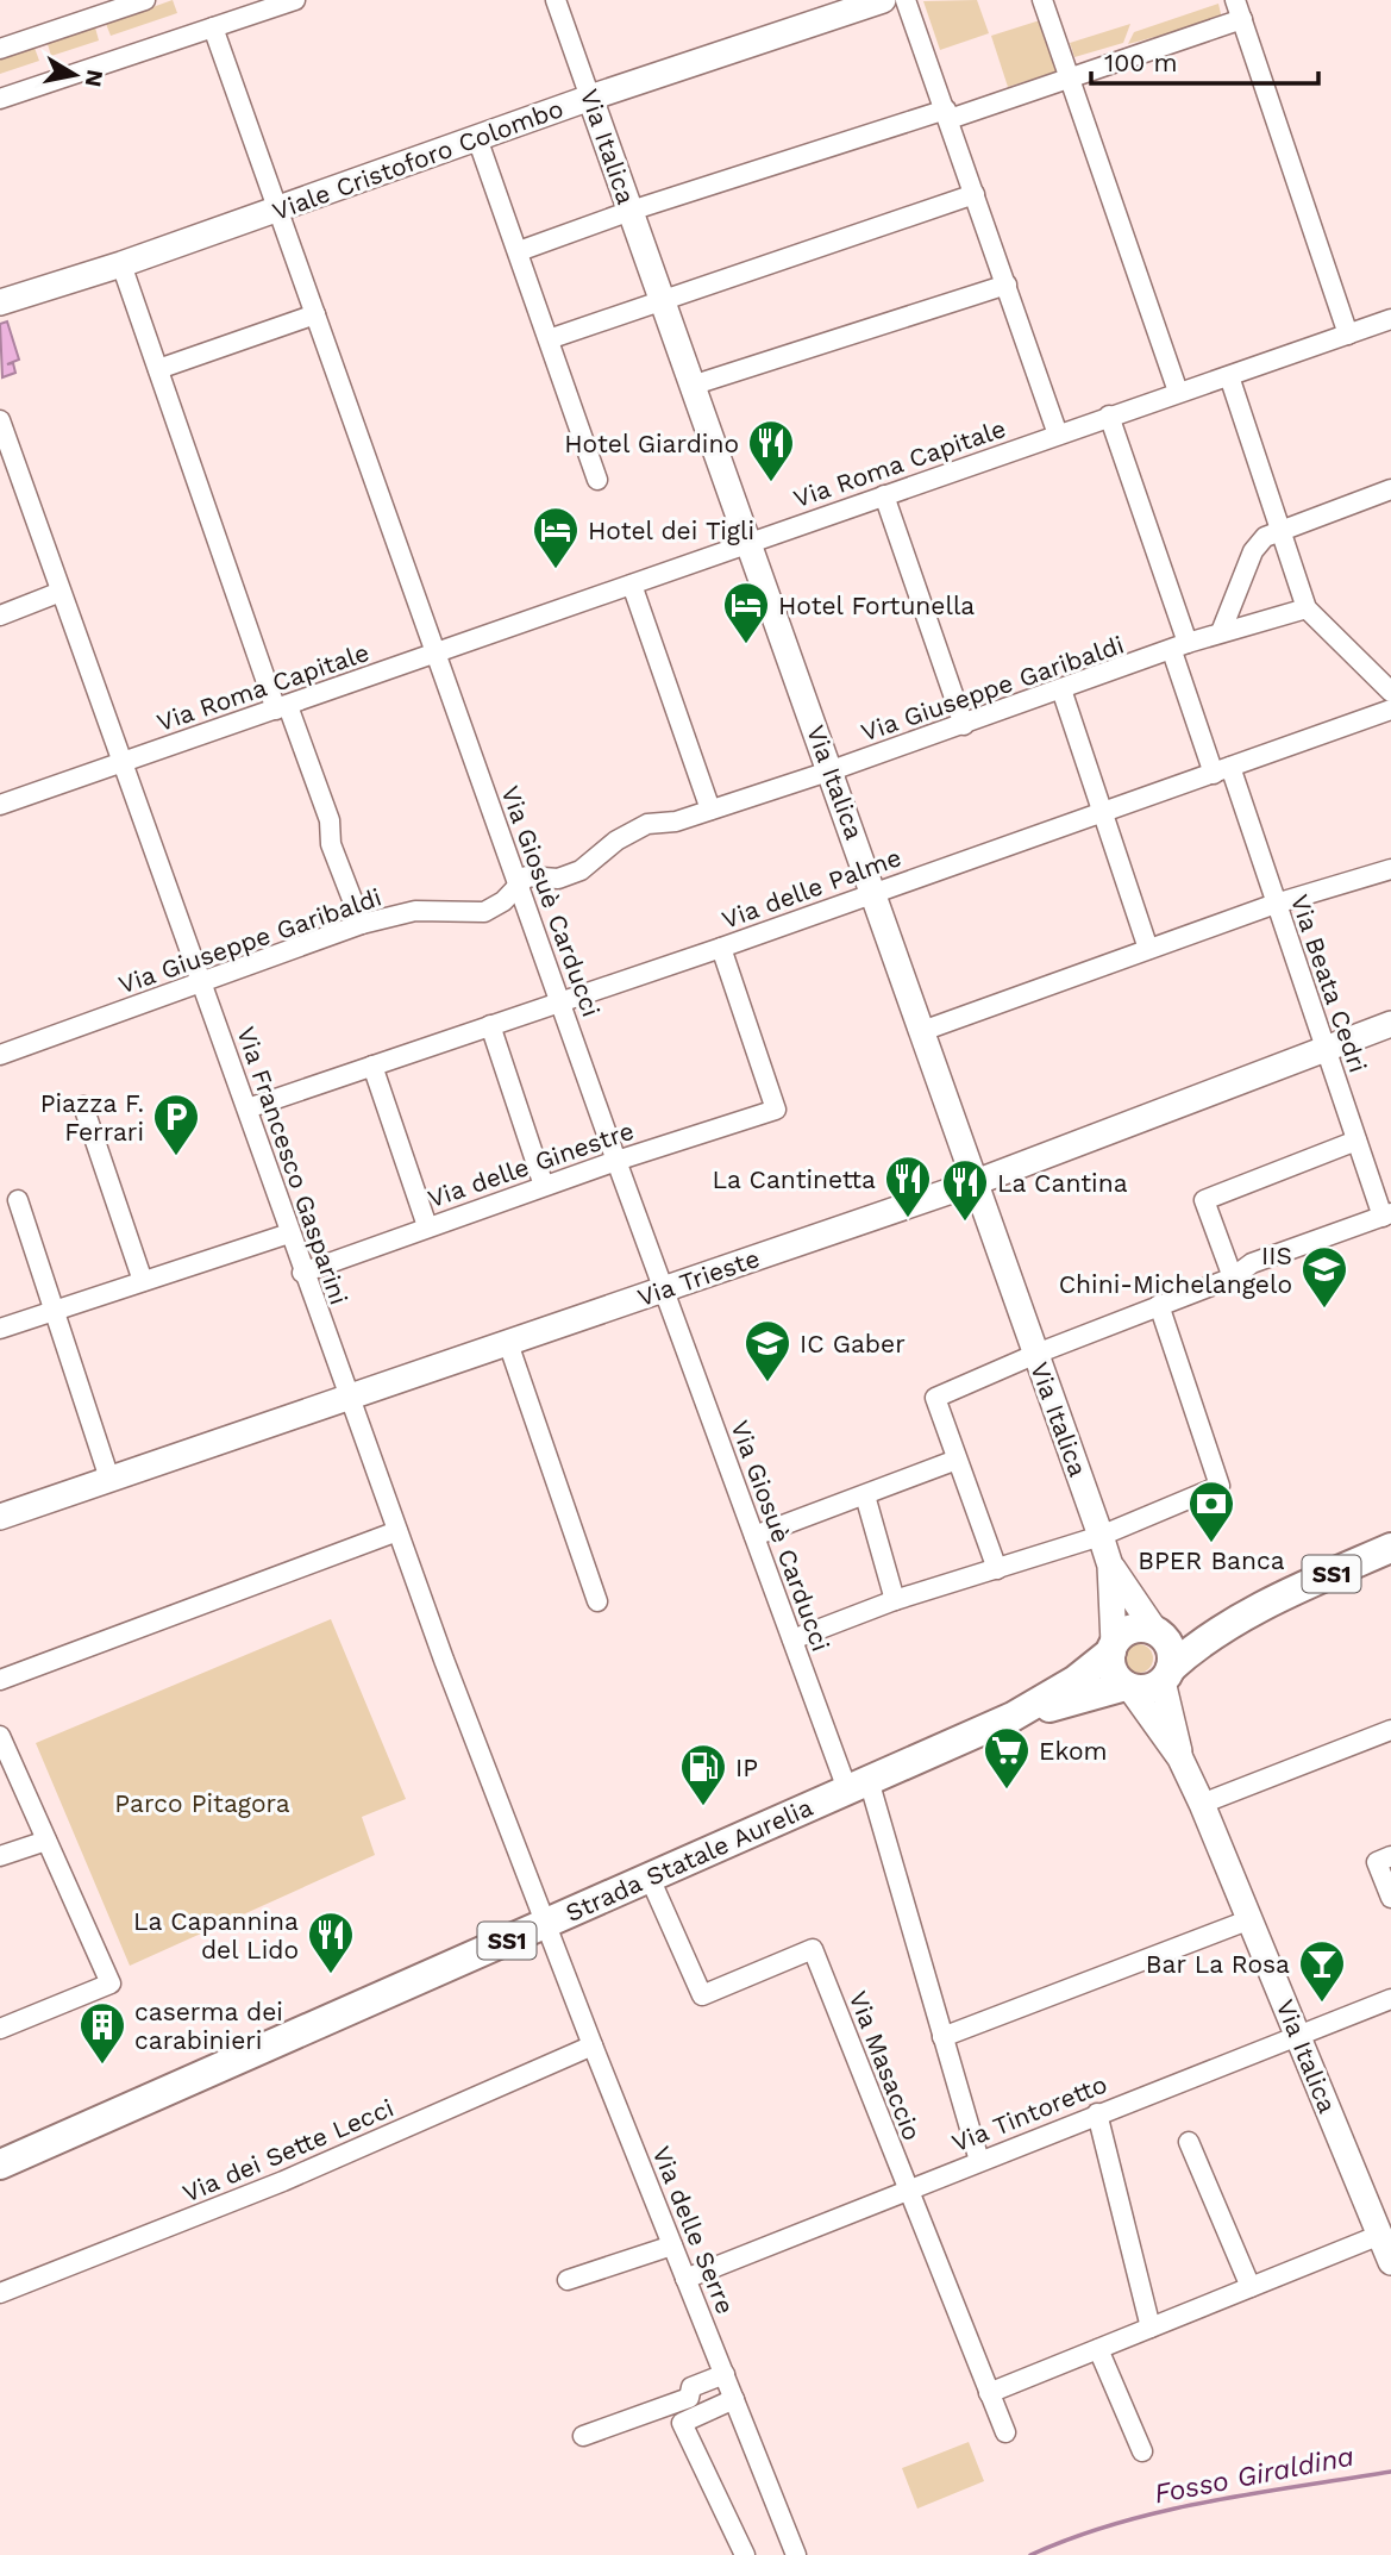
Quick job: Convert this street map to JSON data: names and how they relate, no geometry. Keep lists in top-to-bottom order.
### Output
{
  "streets": {
    "main road": [
      "Via Italica",
      "Viale Cristoforo Colombo",
      "Via Trieste",
      "SS1",
      "Strada Statale Aurelia"
    ],
    "street": [
      "Via Roma Capitale",
      "Via Giuseppe Garibaldi",
      "Via delle Palme",
      "Via Giosuè Carducci",
      "Via Beata Cedri",
      "Via delle Ginestre",
      "Via Francesco Gasparini",
      "Via Masaccio",
      "Via Tintoretto",
      "Via dei Sette Lecci",
      "Via delle Serre"
    ]
  },
  "crossings": [
    ["Via Italica", "Viale Cristoforo Colombo"],
    ["Via Italica", "Via Roma Capitale"],
    ["Via Italica", "Via Giuseppe Garibaldi"],
    ["Via Italica", "Via delle Palme"],
    ["Via Italica", "Via Trieste"],
    ["Via Italica", "SS1"],
    ["Via Italica", "Strada Statale Aurelia"],
    ["Via Italica", "Via Tintoretto"],
    ["Viale Cristoforo Colombo", "Via Giosuè Carducci"],
    ["Via Roma Capitale", "Via Giosuè Carducci"],
    ["Via Roma Capitale", "Via Beata Cedri"],
    ["Via Roma Capitale", "Via Francesco Gasparini"],
    ["Via Giuseppe Garibaldi", "Via Giosuè Carducci"],
    ["Via Giuseppe Garibaldi", "Via Beata Cedri"],
    ["Via Giuseppe Garibaldi", "Via Francesco Gasparini"],
    ["Via delle Palme", "Via Giosuè Carducci"],
    ["Via delle Palme", "Via Beata Cedri"],
    ["Via delle Palme", "Via delle Ginestre"],
    ["Via delle Palme", "Via Francesco Gasparini"],
    ["Via Giosuè Carducci", "Via delle Ginestre"],
    ["Via Giosuè Carducci", "Via Trieste"],
    ["Via Giosuè Carducci", "Strada Statale Aurelia"],
    ["Via Giosuè Carducci", "Via Tintoretto"],
    ["Via Beata Cedri", "Via Trieste"],
    ["Via delle Ginestre", "Via Francesco Gasparini"],
    ["Via Francesco Gasparini", "Via Trieste"],
    ["Via Francesco Gasparini", "Strada Statale Aurelia"],
    ["Via Francesco Gasparini", "Via delle Serre"],
    ["SS1", "Strada Statale Aurelia"],
    ["Strada Statale Aurelia", "Via Masaccio"],
    ["Strada Statale Aurelia", "Via delle Serre"],
    ["Via Masaccio", "Via Tintoretto"],
    ["Via Tintoretto", "Via delle Serre"],
    ["Via dei Sette Lecci", "Via delle Serre"]
  ],
  "water": ["Fosso Giraldina"],
  "parks": ["Parco Pitagora"],
  "places": {
    "restaurant": [
      "Hotel Giardino",
      "La Cantinetta",
      "La Cantina",
      "La Capannina del Lido"
    ],
    "hotel": ["Hotel dei Tigli", "Hotel Fortunella"],
    "parking": ["Piazza F. Ferrari"],
    "school or university": ["IIS Chini-Michelangelo", "IC Gaber"],
    "bank": ["BPER Banca"],
    "supermarket": ["Ekom"],
    "fuel station": ["IP"],
    "bar": ["Bar La Rosa"],
    "building": ["caserma dei carabinieri"]
  },
  "scale_bar": "100 m",
  "north": "right"
}
